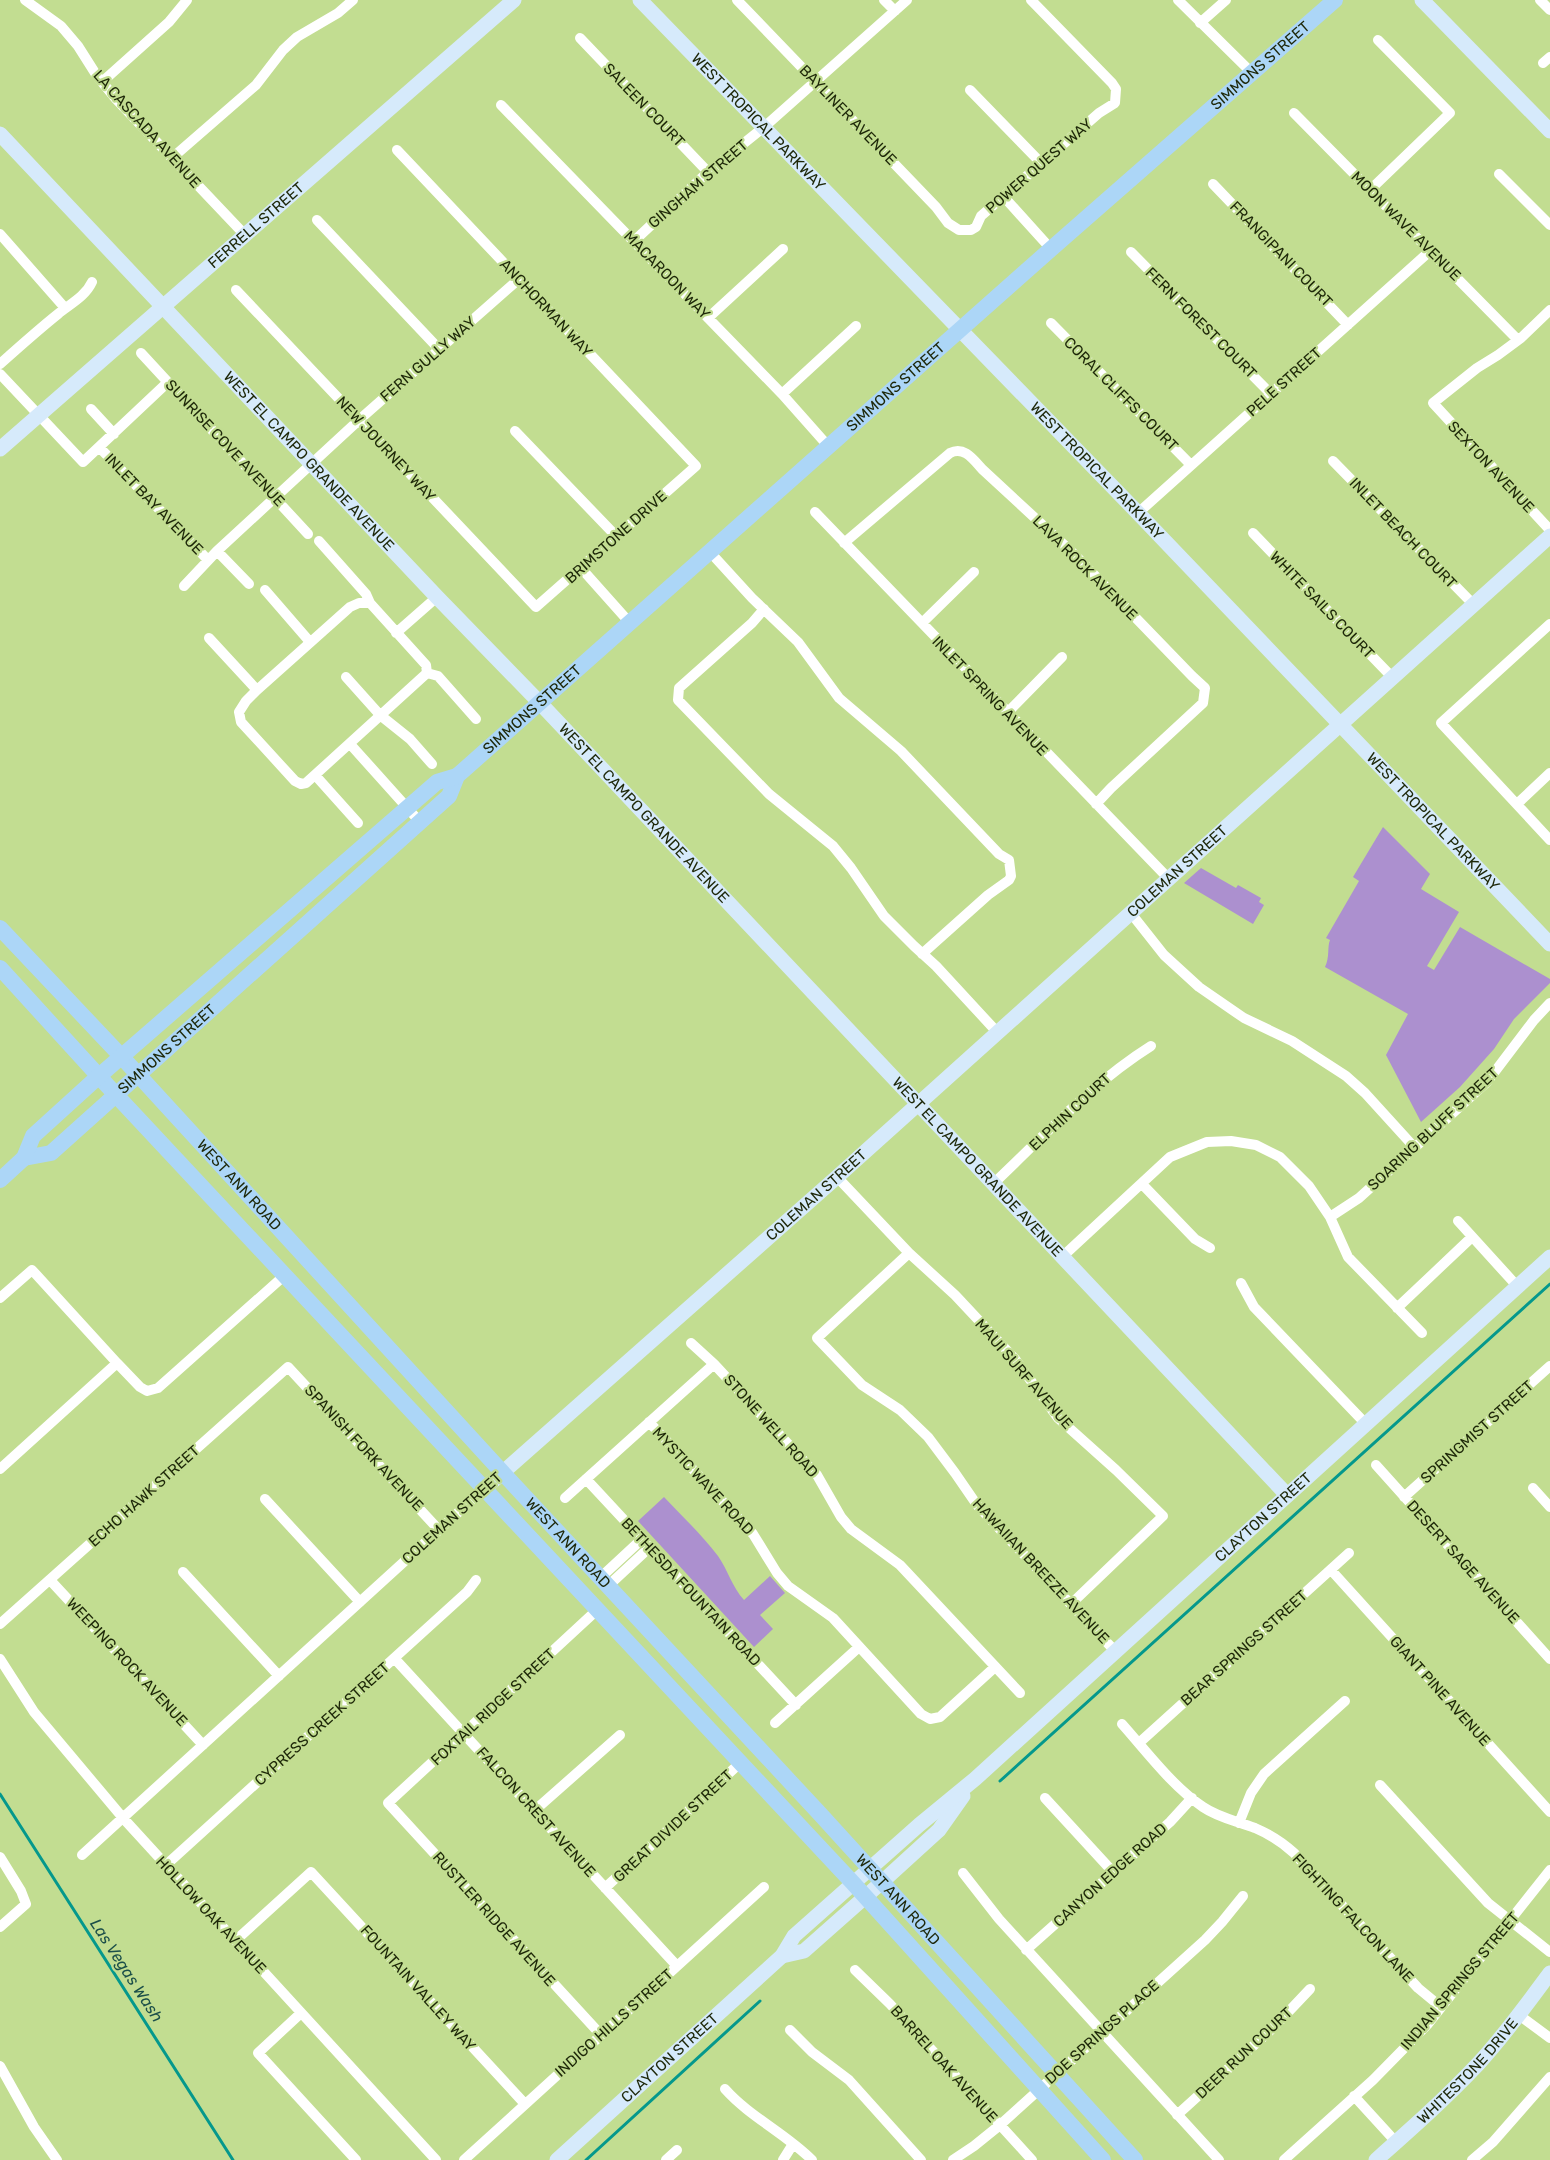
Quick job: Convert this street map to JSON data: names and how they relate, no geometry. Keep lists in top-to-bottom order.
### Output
{
  "streets": {
    "main road": ["SIMMONS STREET", "WEST ANN ROAD"],
    "street": [
      "SALEEN COURT",
      "BAYLINER AVENUE",
      "WEST TROPICAL PARKWAY",
      "LA CASCADA AVENUE",
      "POWER QUEST WAY",
      "GINGHAM STREET",
      "FERRELL STREET",
      "MOON WAVE AVENUE",
      "FRANGIPANI COURT",
      "MACAROON WAY",
      "ANCHORMAN WAY",
      "FERN FOREST COURT",
      "FERN GULLY WAY",
      "PELE STREET",
      "CORAL CLIFFS COURT",
      "SUNRISE COVE AVENUE",
      "NEW JOURNEY WAY",
      "WEST EL CAMPO GRANDE AVENUE",
      "SEXTON AVENUE",
      "INLET BAY AVENUE",
      "INLET BEACH COURT",
      "BRIMSTONE DRIVE",
      "LAVA ROCK AVENUE",
      "WHITE SAILS COURT",
      "INLET SPRING AVENUE",
      "COLEMAN STREET",
      "ELPHIN COURT",
      "SOARING BLUFF STREET",
      "MAUI SURF AVENUE",
      "STONE WELL ROAD",
      "SPRINGMIST STREET",
      "SPANISH FORK AVENUE",
      "MYSTIC WAVE ROAD",
      "ECHO HAWK STREET",
      "CLAYTON STREET",
      "DESERT SAGE AVENUE",
      "HAWAIIAN BREEZE AVENUE",
      "BETHESDA FOUNTAIN ROAD",
      "BEAR SPRINGS STREET",
      "WEEPING ROCK AVENUE",
      "GIANT PINE AVENUE",
      "FOXTAIL RIDGE STREET",
      "CYPRESS CREEK STREET",
      "FALCON CREST AVENUE",
      "GREAT DIVIDE STREET",
      "CANYON EDGE ROAD",
      "HOLLOW OAK AVENUE",
      "FIGHTING FALCON LANE",
      "RUSTLER RIDGE AVENUE",
      "INDIAN SPRINGS STREET",
      "FOUNTAIN VALLEY WAY",
      "INDIGO HILLS STREET",
      "DOE SPRINGS PLACE",
      "DEER RUN COURT",
      "BARREL OAK AVENUE",
      "WHITESTONE DRIVE"
    ]
  },
  "crossings": [
    ["SIMMONS STREET", "WEST TROPICAL PARKWAY"],
    ["SIMMONS STREET", "MACAROON WAY"],
    ["SIMMONS STREET", "WEST EL CAMPO GRANDE AVENUE"],
    ["SIMMONS STREET", "WEST ANN ROAD"],
    ["SALEEN COURT", "GINGHAM STREET"],
    ["BAYLINER AVENUE", "POWER QUEST WAY"],
    ["BAYLINER AVENUE", "GINGHAM STREET"],
    ["WEST TROPICAL PARKWAY", "GINGHAM STREET"],
    ["WEST TROPICAL PARKWAY", "PELE STREET"],
    ["WEST TROPICAL PARKWAY", "COLEMAN STREET"],
    ["LA CASCADA AVENUE", "FERRELL STREET"],
    ["GINGHAM STREET", "MACAROON WAY"],
    ["FERRELL STREET", "WEST EL CAMPO GRANDE AVENUE"],
    ["FERRELL STREET", "INLET BAY AVENUE"],
    ["MOON WAVE AVENUE", "PELE STREET"],
    ["MOON WAVE AVENUE", "SEXTON AVENUE"],
    ["FRANGIPANI COURT", "PELE STREET"],
    ["ANCHORMAN WAY", "FERN GULLY WAY"],
    ["ANCHORMAN WAY", "BRIMSTONE DRIVE"],
    ["FERN FOREST COURT", "PELE STREET"],
    ["FERN GULLY WAY", "SUNRISE COVE AVENUE"],
    ["FERN GULLY WAY", "NEW JOURNEY WAY"],
    ["FERN GULLY WAY", "WEST EL CAMPO GRANDE AVENUE"],
    ["FERN GULLY WAY", "INLET BAY AVENUE"],
    ["PELE STREET", "CORAL CLIFFS COURT"],
    ["NEW JOURNEY WAY", "BRIMSTONE DRIVE"],
    ["WEST EL CAMPO GRANDE AVENUE", "COLEMAN STREET"],
    ["WEST EL CAMPO GRANDE AVENUE", "ELPHIN COURT"],
    ["WEST EL CAMPO GRANDE AVENUE", "CLAYTON STREET"],
    ["INLET BEACH COURT", "COLEMAN STREET"],
    ["LAVA ROCK AVENUE", "INLET SPRING AVENUE"],
    ["WHITE SAILS COURT", "COLEMAN STREET"],
    ["INLET SPRING AVENUE", "COLEMAN STREET"],
    ["COLEMAN STREET", "WEST ANN ROAD"],
    ["COLEMAN STREET", "MAUI SURF AVENUE"],
    ["COLEMAN STREET", "SPANISH FORK AVENUE"],
    ["COLEMAN STREET", "WEEPING ROCK AVENUE"],
    ["COLEMAN STREET", "HOLLOW OAK AVENUE"],
    ["WEST ANN ROAD", "CLAYTON STREET"],
    ["WEST ANN ROAD", "FOXTAIL RIDGE STREET"],
    ["WEST ANN ROAD", "GREAT DIVIDE STREET"],
    ["WEST ANN ROAD", "DOE SPRINGS PLACE"],
    ["MAUI SURF AVENUE", "HAWAIIAN BREEZE AVENUE"],
    ["STONE WELL ROAD", "MYSTIC WAVE ROAD"],
    ["SPRINGMIST STREET", "DESERT SAGE AVENUE"],
    ["SPANISH FORK AVENUE", "ECHO HAWK STREET"],
    ["ECHO HAWK STREET", "WEEPING ROCK AVENUE"],
    ["CLAYTON STREET", "HAWAIIAN BREEZE AVENUE"],
    ["BEAR SPRINGS STREET", "GIANT PINE AVENUE"],
    ["BEAR SPRINGS STREET", "FIGHTING FALCON LANE"],
    ["FOXTAIL RIDGE STREET", "FALCON CREST AVENUE"],
    ["FOXTAIL RIDGE STREET", "RUSTLER RIDGE AVENUE"],
    ["CYPRESS CREEK STREET", "FALCON CREST AVENUE"],
    ["CYPRESS CREEK STREET", "HOLLOW OAK AVENUE"],
    ["FALCON CREST AVENUE", "GREAT DIVIDE STREET"],
    ["FALCON CREST AVENUE", "INDIGO HILLS STREET"],
    ["CANYON EDGE ROAD", "FIGHTING FALCON LANE"],
    ["HOLLOW OAK AVENUE", "FOUNTAIN VALLEY WAY"],
    ["FIGHTING FALCON LANE", "INDIAN SPRINGS STREET"],
    ["RUSTLER RIDGE AVENUE", "INDIGO HILLS STREET"],
    ["FOUNTAIN VALLEY WAY", "INDIGO HILLS STREET"],
    ["DOE SPRINGS PLACE", "BARREL OAK AVENUE"]
  ],
  "water": ["Las Vegas Wash"]
}
